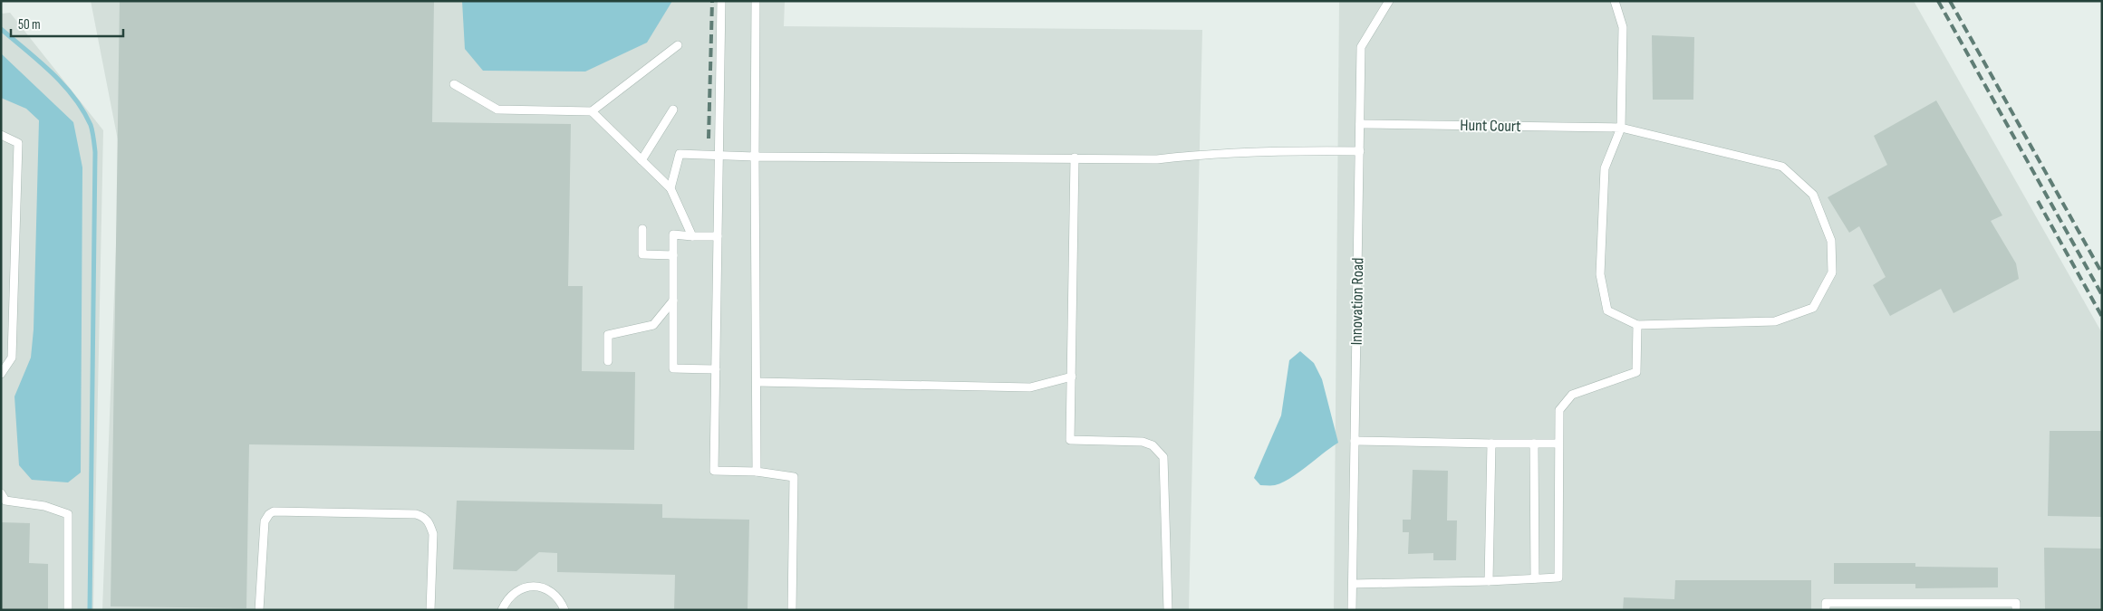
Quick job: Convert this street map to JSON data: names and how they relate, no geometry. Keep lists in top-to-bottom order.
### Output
{
  "streets": {
    "lane": ["Hunt Court", "Innovation Road"]
  },
  "crossings": [
    ["Hunt Court", "Innovation Road"]
  ],
  "scale_bar": "50 m"
}
